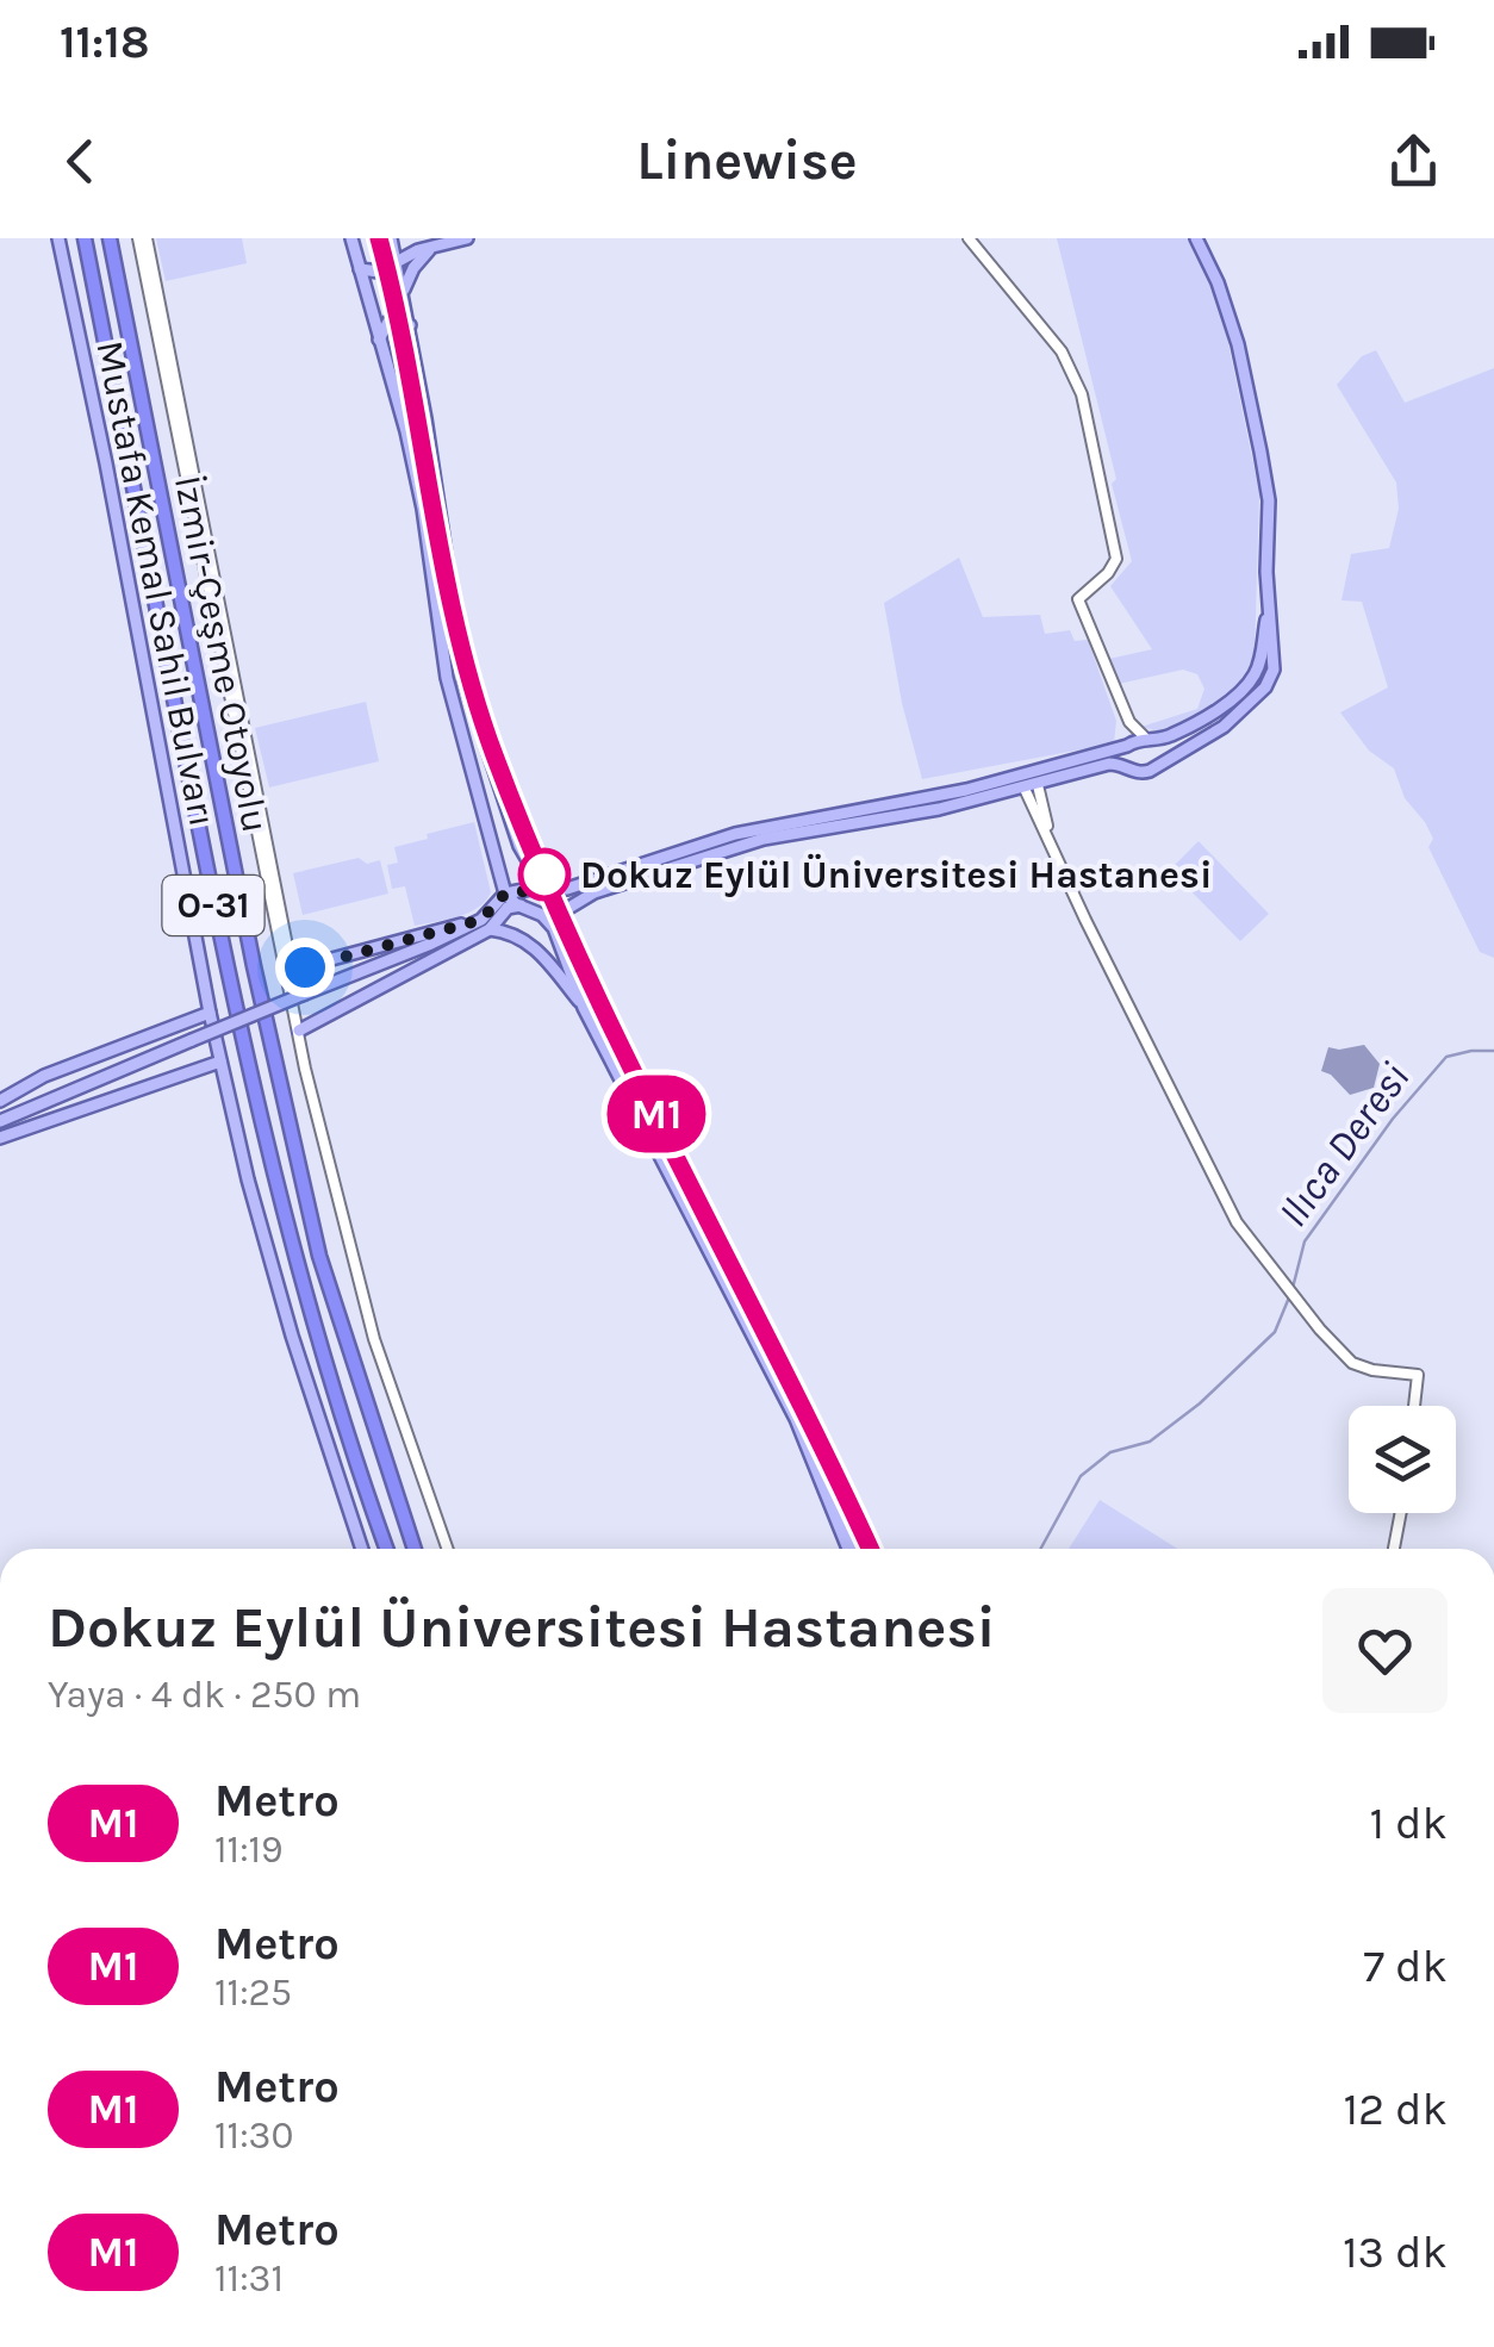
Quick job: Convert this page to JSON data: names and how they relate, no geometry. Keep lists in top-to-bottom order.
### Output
{
  "streets": {
    "highway": ["İzmir-Çeşme Otoyolu", "O-31"],
    "main road": ["Mustafa Kemal Sahil Bulvarı"]
  },
  "water": ["Ilıca Deresi"],
  "places": ["Dokuz Eylül Üniversitesi Hastanesi"],
  "lines": ["metro line M1"],
  "page": {
    "status": "11:18",
    "header": "Linewise",
    "on_map": "M1",
    "heading": ["Dokuz Eylül Üniversitesi Hastanesi", "Yaya · 4 dk · 250 m"],
    "list": [
      {
        "mark": "M1",
        "name": "Metro",
        "note": "11:19",
        "value": "1 dk"
      },
      {
        "mark": "M1",
        "name": "Metro",
        "note": "11:25",
        "value": "7 dk"
      },
      {
        "mark": "M1",
        "name": "Metro",
        "note": "11:30",
        "value": "12 dk"
      },
      {
        "mark": "M1",
        "name": "Metro",
        "note": "11:31",
        "value": "13 dk"
      }
    ]
  }
}
